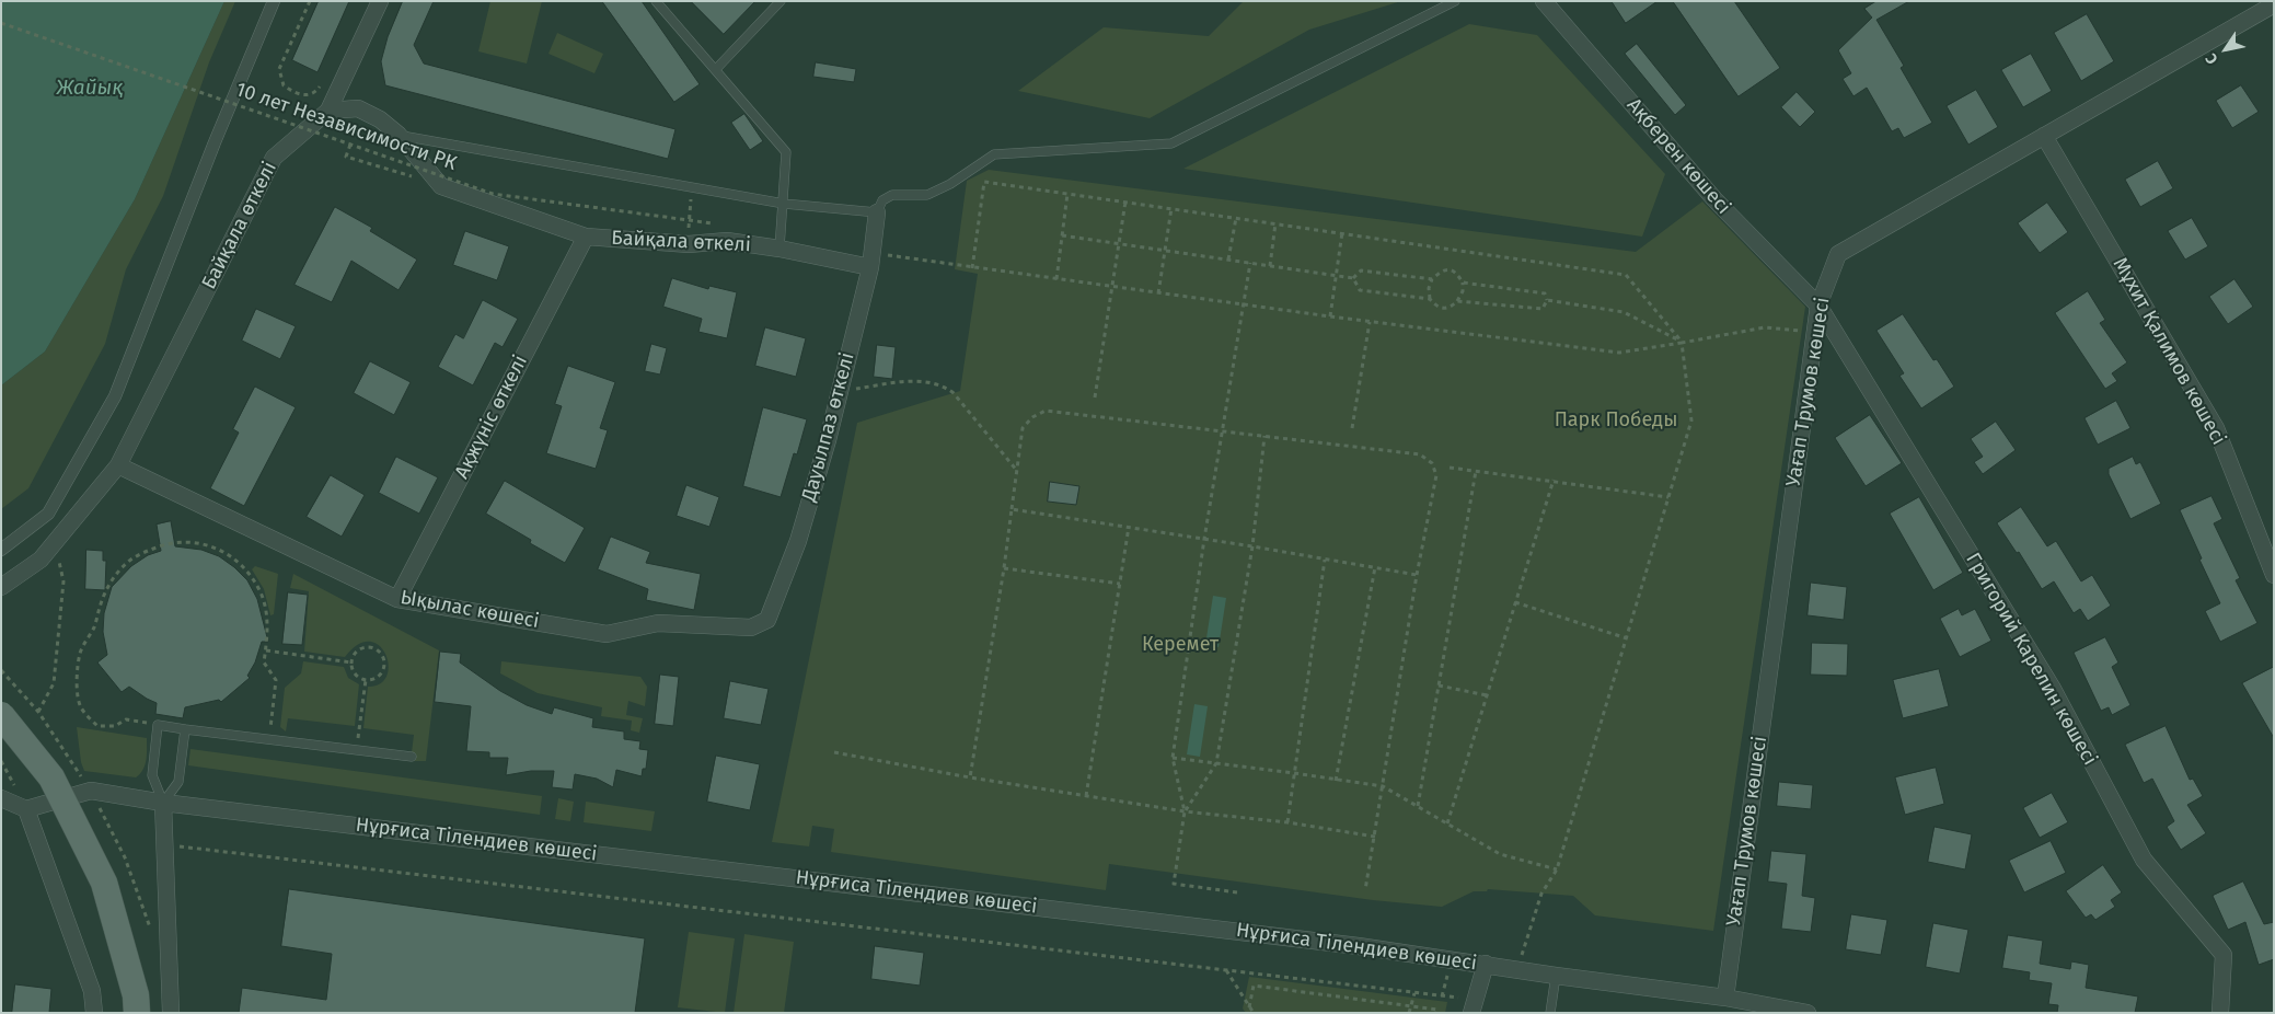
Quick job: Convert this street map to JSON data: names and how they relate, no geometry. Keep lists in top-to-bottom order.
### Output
{
  "streets": {
    "street": [
      "Ақберен көшесі",
      "Байқала өткелі",
      "Мұхит Қалимов көшесі",
      "Уағап Трумов көшесі",
      "Ақжүніс өткелі",
      "Дауылпаз өткелі",
      "Ықылас көшесі",
      "Григорий Карелин көшесі",
      "Нұрғиса Тілендиев көшесі"
    ],
    "path": ["10 лет Независимости РК"]
  },
  "crossings": [
    ["Ақберен көшесі", "Уағап Трумов көшесі"],
    ["Ақберен көшесі", "Григорий Карелин көшесі"],
    ["Байқала өткелі", "Ақжүніс өткелі"],
    ["Байқала өткелі", "Дауылпаз өткелі"],
    ["Байқала өткелі", "Ықылас көшесі"],
    ["Мұхит Қалимов көшесі", "Уағап Трумов көшесі"],
    ["Уағап Трумов көшесі", "Григорий Карелин көшесі"],
    ["Уағап Трумов көшесі", "Нұрғиса Тілендиев көшесі"],
    ["Ақжүніс өткелі", "Ықылас көшесі"],
    ["Дауылпаз өткелі", "Ықылас көшесі"]
  ],
  "water": ["Жайық"],
  "parks": ["Парк Победы", "Керемет"],
  "north": "bottom left"
}
